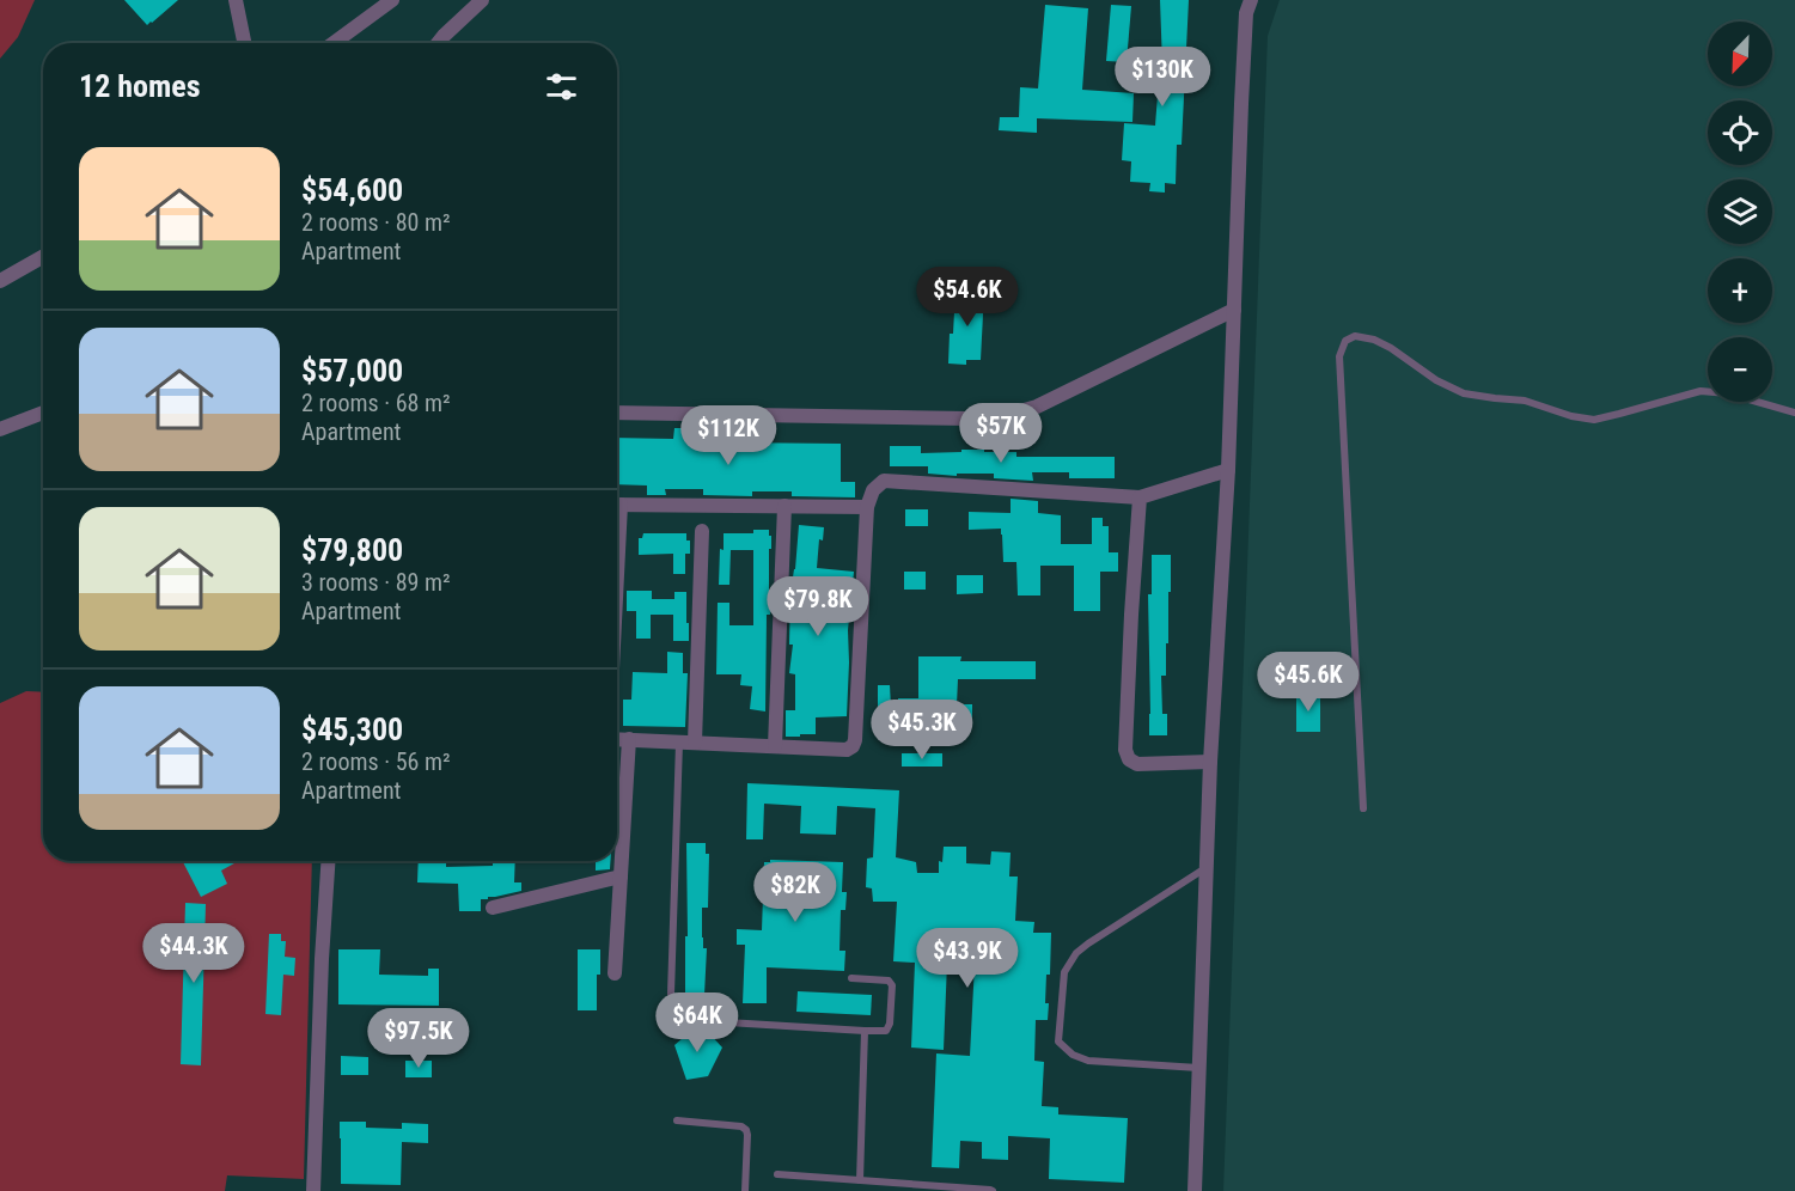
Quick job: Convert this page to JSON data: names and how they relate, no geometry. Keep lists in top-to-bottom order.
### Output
{
  "north": "bottom left",
  "page": {
    "map_buttons": ["+", "−"],
    "heading": "12 homes",
    "price": [
      "$130K",
      "$54.6K",
      "$57K",
      "$112K",
      "$79.8K",
      "$45.6K",
      "$45.3K",
      "$82K",
      "$44.3K",
      "$43.9K",
      "$64K",
      "$97.5K"
    ],
    "list": [
      {
        "name": "$54,600",
        "note": "2 rooms · 80 m² · Apartment"
      },
      {
        "name": "$57,000",
        "note": "2 rooms · 68 m² · Apartment"
      },
      {
        "name": "$79,800",
        "note": "3 rooms · 89 m² · Apartment"
      },
      {
        "name": "$45,300",
        "note": "2 rooms · 56 m² · Apartment"
      }
    ]
  }
}
